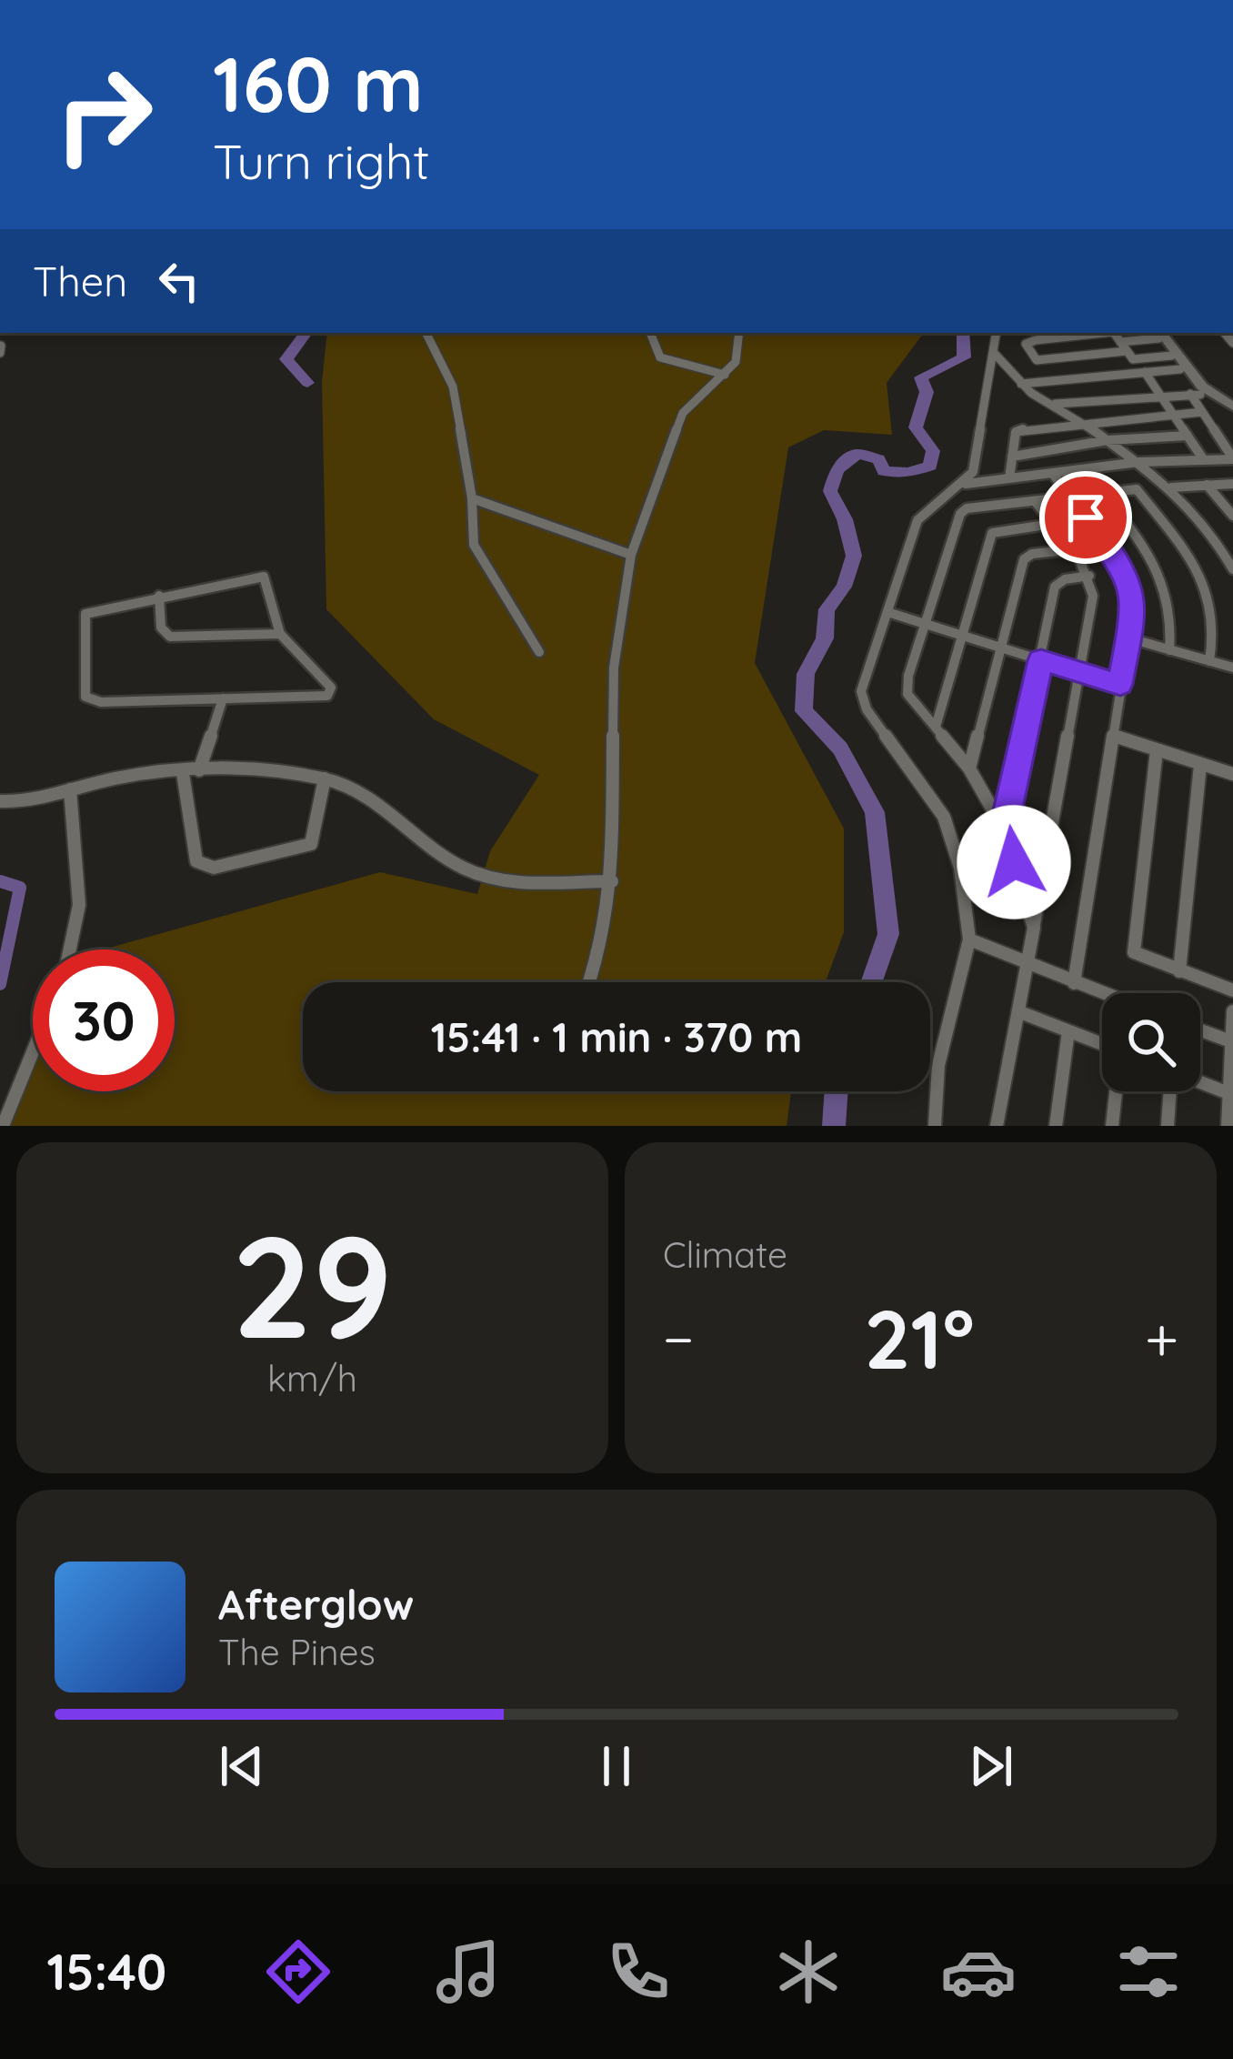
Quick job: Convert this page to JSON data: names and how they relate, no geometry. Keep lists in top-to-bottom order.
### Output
{
  "page": {
    "turn": ["160 m", "Turn right"],
    "then": "Then",
    "limit": "30",
    "trip": "15:41 · 1 min · 370 m",
    "tile": [
      ["29", "km/h"],
      "Climate"
    ],
    "heat": ["−", "21°", "+"],
    "song": ["Afterglow", "The Pines"],
    "tabs": "15:40"
  }
}
